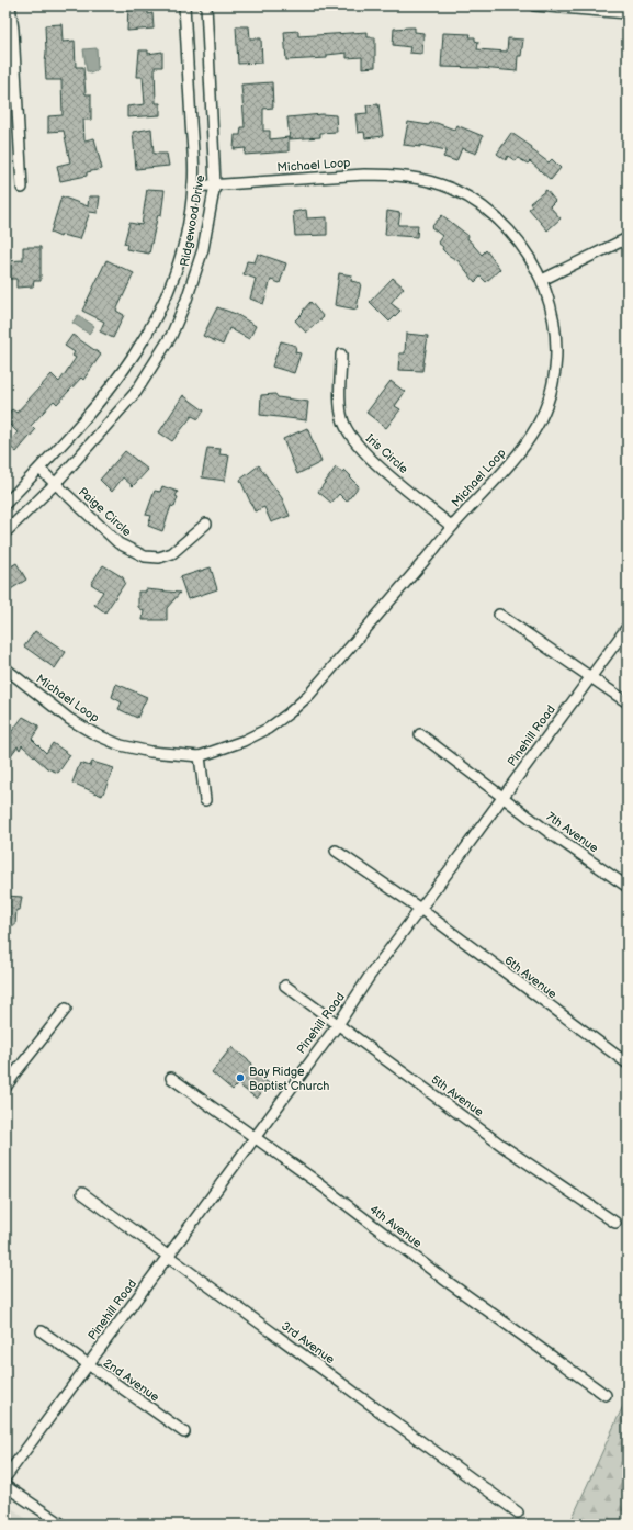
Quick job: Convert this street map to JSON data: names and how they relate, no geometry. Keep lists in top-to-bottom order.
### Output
{
  "streets": {
    "street": [
      "Michael Loop",
      "Ridgewood Drive",
      "Iris Circle",
      "Paige Circle",
      "Pinehill Road",
      "7th Avenue",
      "6th Avenue",
      "5th Avenue",
      "4th Avenue",
      "3rd Avenue",
      "2nd Avenue"
    ]
  },
  "crossings": [
    ["Michael Loop", "Ridgewood Drive"],
    ["Michael Loop", "Iris Circle"],
    ["Ridgewood Drive", "Paige Circle"],
    ["Pinehill Road", "7th Avenue"],
    ["Pinehill Road", "6th Avenue"],
    ["Pinehill Road", "5th Avenue"],
    ["Pinehill Road", "4th Avenue"],
    ["Pinehill Road", "3rd Avenue"],
    ["Pinehill Road", "2nd Avenue"]
  ],
  "places": ["Bay Ridge Baptist Church"]
}
